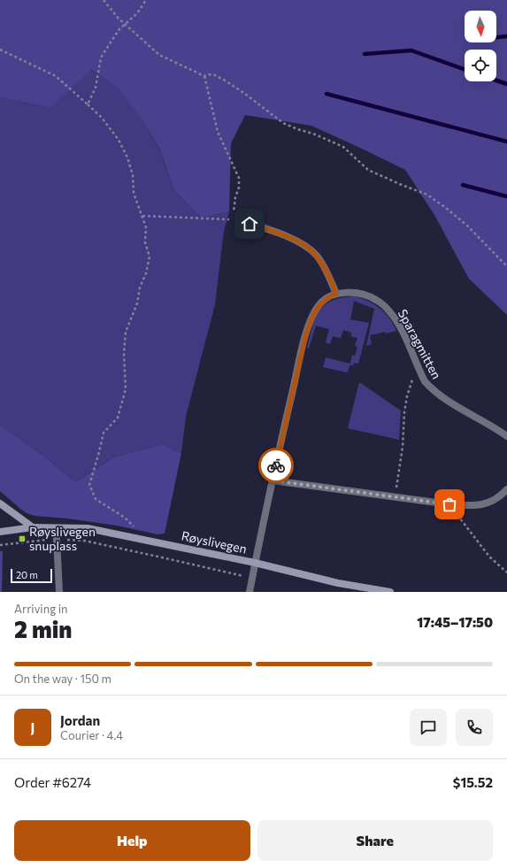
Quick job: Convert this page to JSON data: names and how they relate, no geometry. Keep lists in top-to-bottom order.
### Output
{
  "streets": {
    "street": ["Sparagmitten", "Røyslivegen"]
  },
  "crossings": [
    ["Sparagmitten", "Røyslivegen"]
  ],
  "places": {
    "transit": ["Røyslivegen snuplass"]
  },
  "scale_bar": "20 m",
  "north": "bottom",
  "page": {
    "scale": "20 m",
    "heading": ["2 min", "Arriving in", "17:45–17:50"],
    "panel": [
      "Jordan",
      "Courier · 4.4",
      "Order #6274",
      "$15.52"
    ],
    "bar": "On the way · 150 m",
    "round": "J",
    "buttons": ["Help", "Share"]
  }
}
